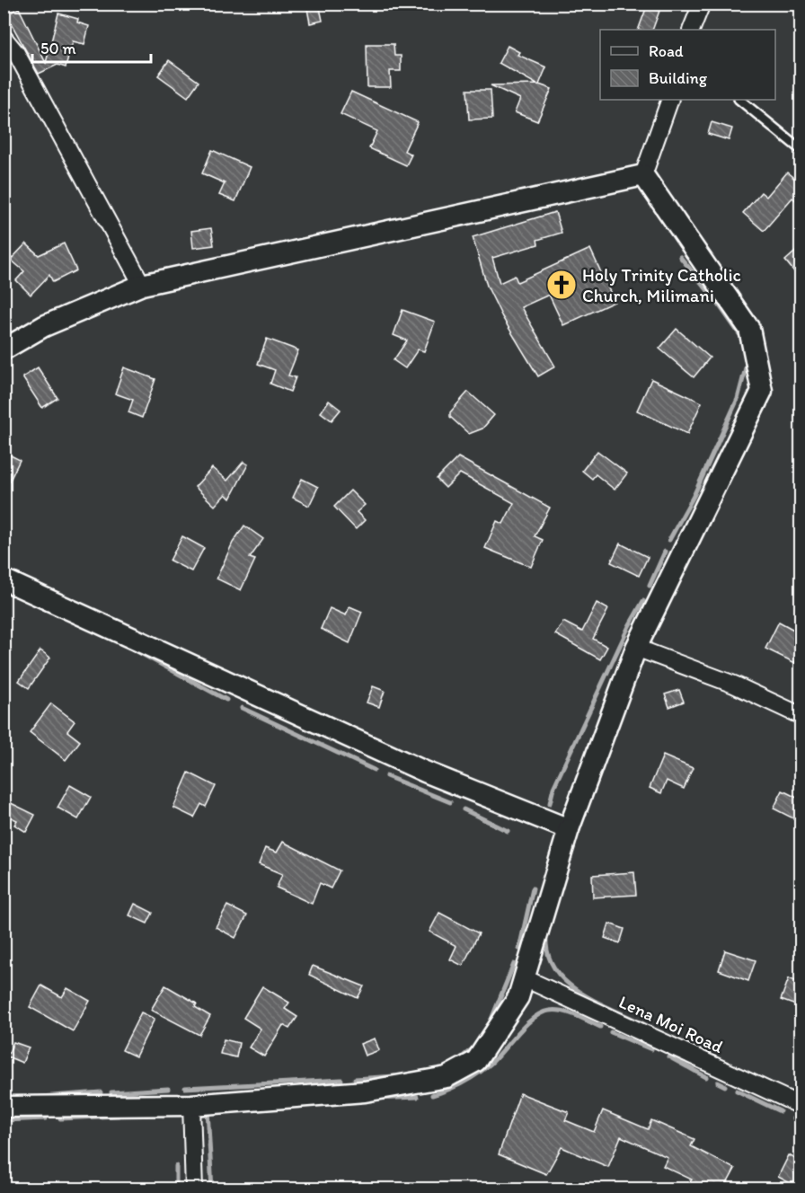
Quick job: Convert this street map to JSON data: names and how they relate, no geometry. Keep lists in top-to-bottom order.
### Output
{
  "streets": {
    "street": ["Lena Moi Road"]
  },
  "places": {
    "church": ["Holy Trinity Catholic Church, Milimani"]
  },
  "legend": ["Road", "Building"],
  "scale_bar": "50 m"
}
